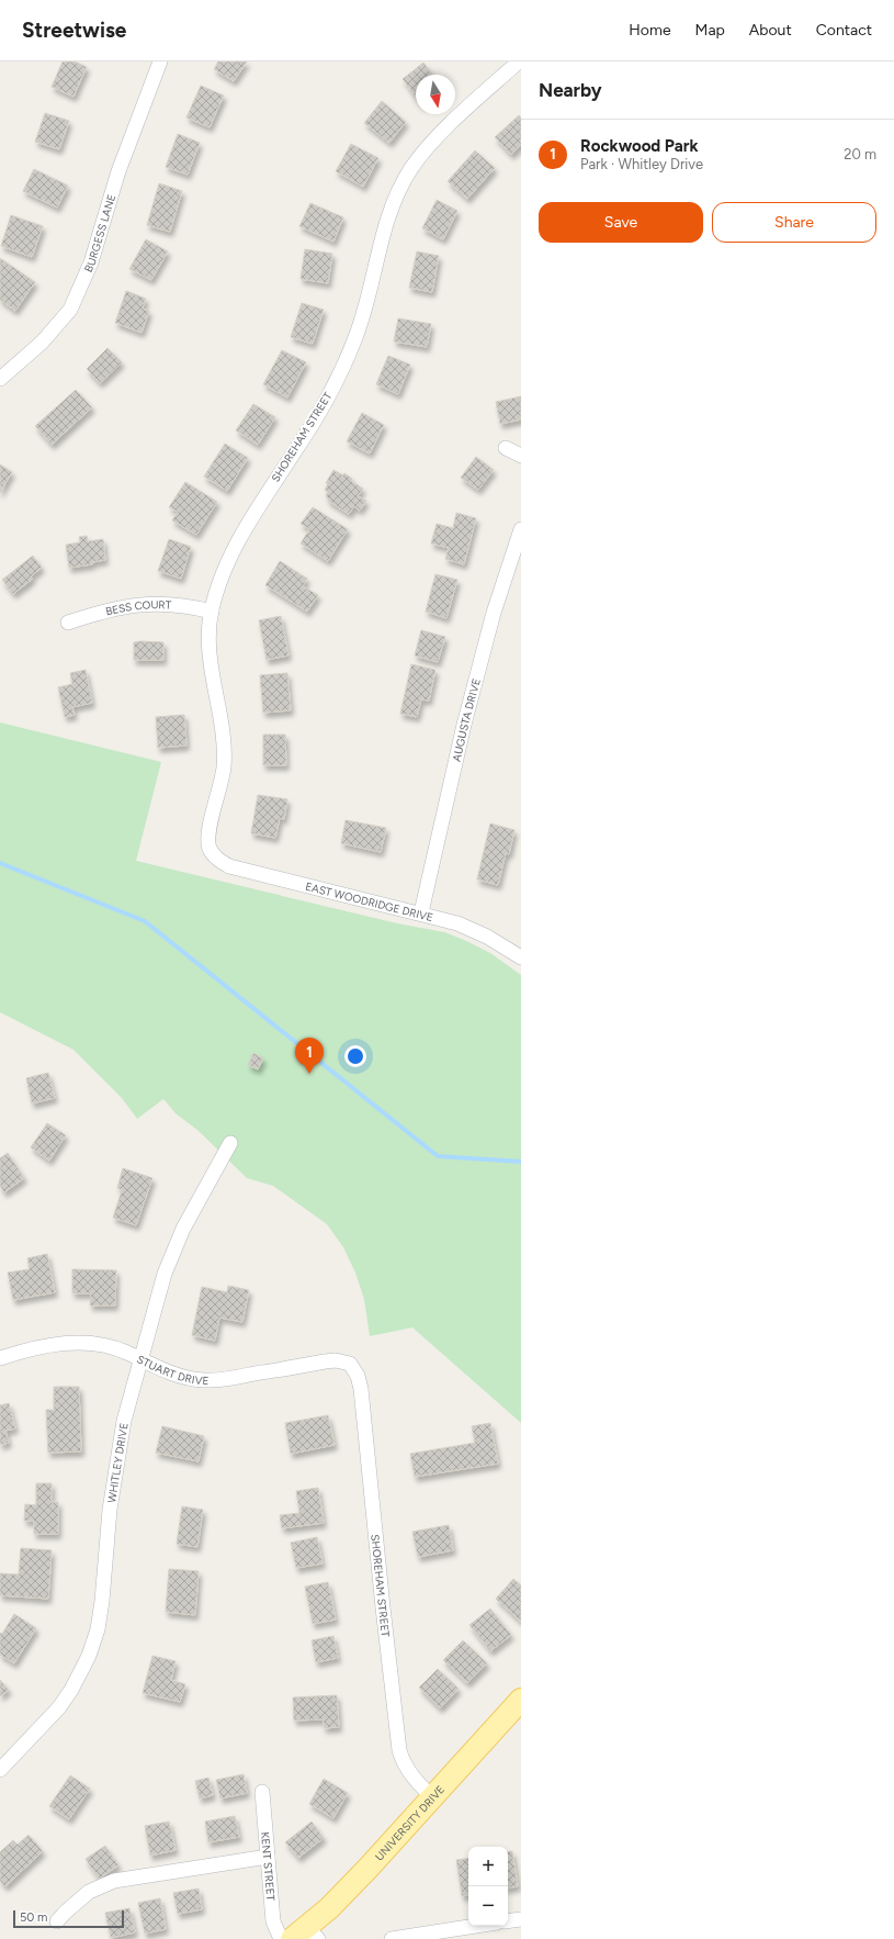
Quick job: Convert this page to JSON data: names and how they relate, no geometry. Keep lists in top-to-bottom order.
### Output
{
  "streets": {
    "main road": ["UNIVERSITY DRIVE"],
    "street": [
      "BURGESS LANE",
      "SHOREHAM STREET",
      "BESS COURT",
      "AUGUSTA DRIVE",
      "EAST WOODRIDGE DRIVE",
      "STUART DRIVE",
      "WHITLEY DRIVE",
      "KENT STREET"
    ]
  },
  "crossings": [
    ["SHOREHAM STREET", "BESS COURT"],
    ["SHOREHAM STREET", "EAST WOODRIDGE DRIVE"],
    ["SHOREHAM STREET", "STUART DRIVE"],
    ["SHOREHAM STREET", "UNIVERSITY DRIVE"],
    ["AUGUSTA DRIVE", "EAST WOODRIDGE DRIVE"],
    ["STUART DRIVE", "WHITLEY DRIVE"]
  ],
  "scale_bar": "50 m",
  "north": "bottom",
  "page": {
    "header": "Streetwise",
    "nav": [
      "Home",
      "Map",
      "About",
      "Contact"
    ],
    "heading": "Nearby",
    "list": [
      {
        "mark": "1",
        "name": "Rockwood Park",
        "note": "Park · Whitley Drive",
        "value": "20 m"
      }
    ],
    "buttons": ["Save", "Share"],
    "pins": "1",
    "map_buttons": ["+", "−"],
    "scale": "50 m"
  }
}
